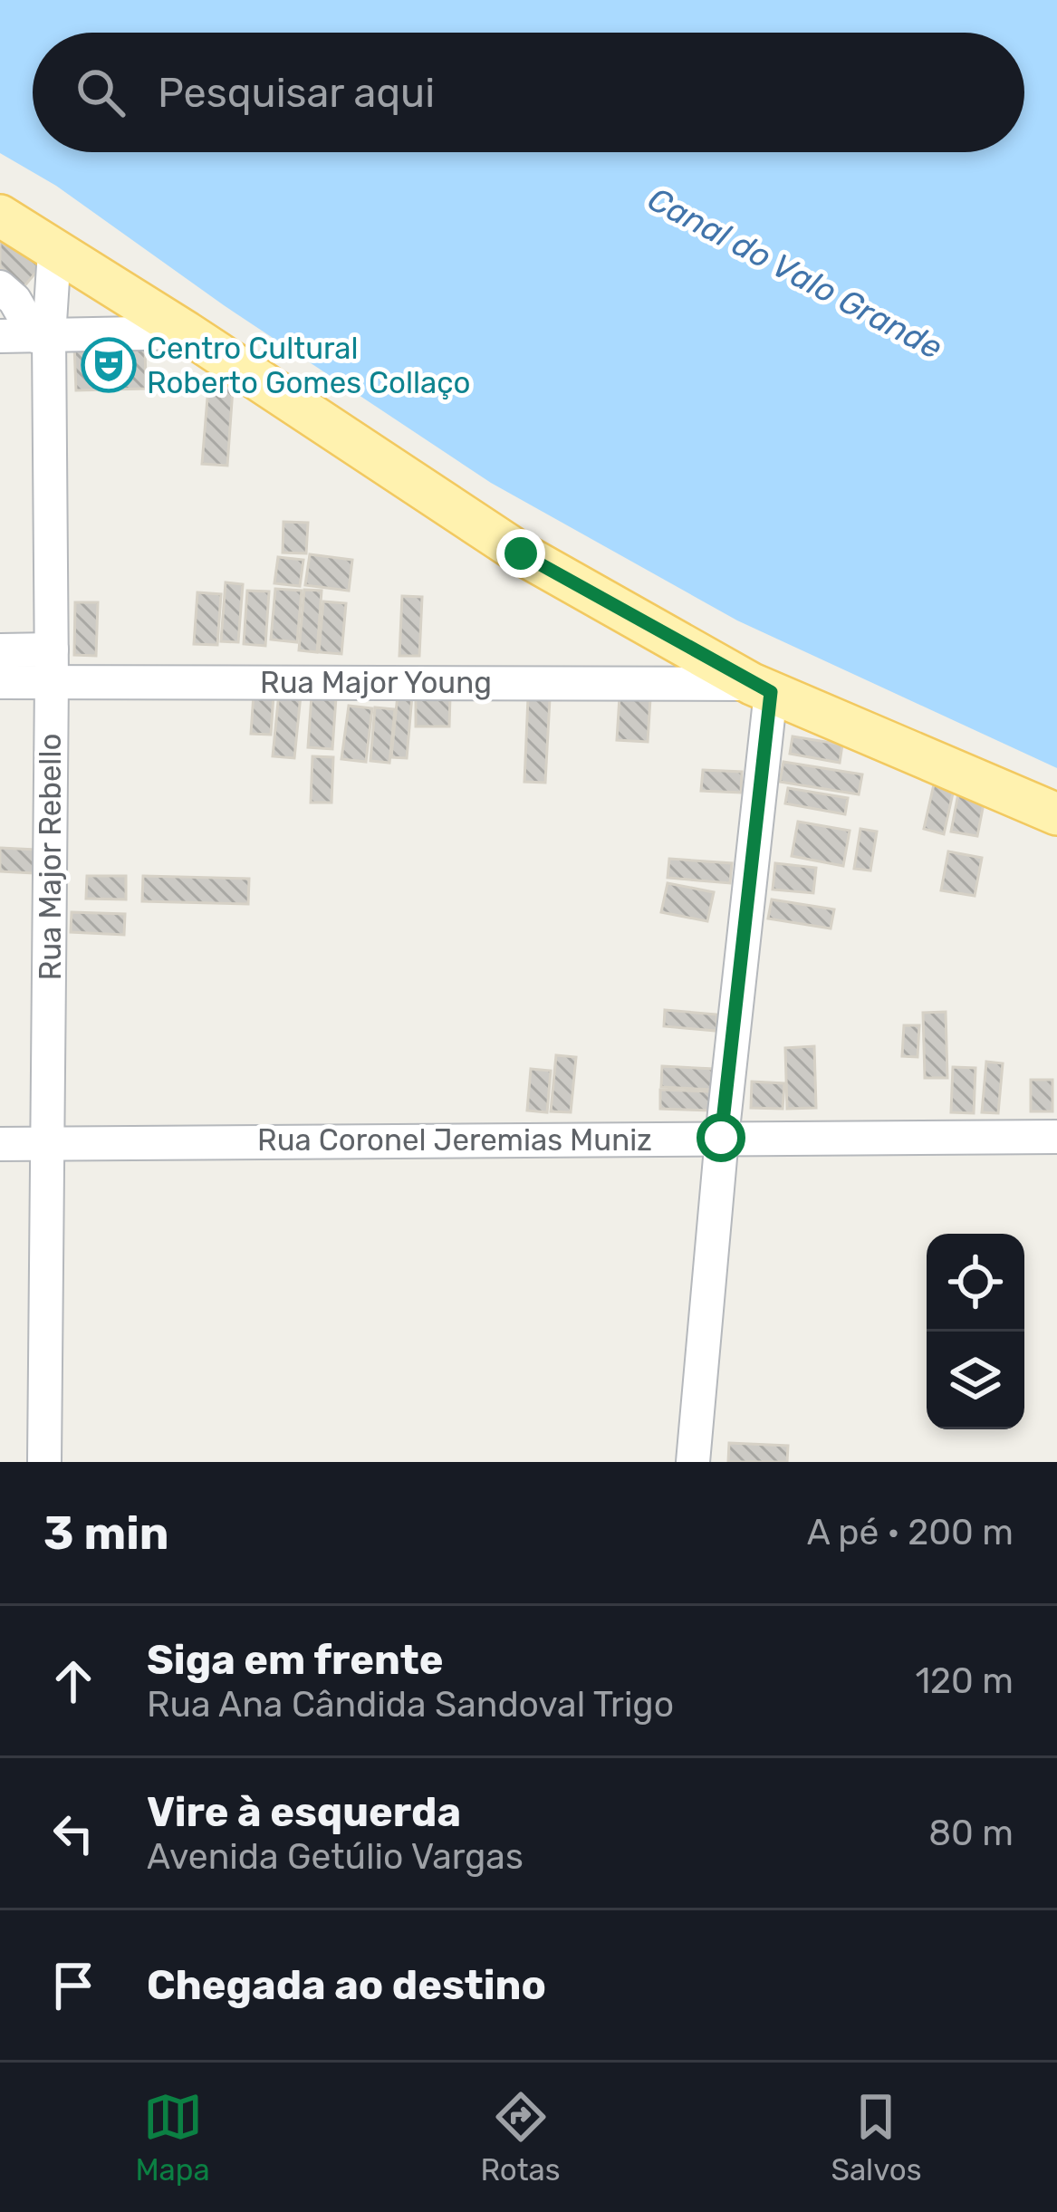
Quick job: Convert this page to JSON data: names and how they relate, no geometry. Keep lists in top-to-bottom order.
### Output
{
  "streets": {
    "street": ["Rua Major Young", "Rua Major Rebello", "Rua Coronel Jeremias Muniz"]
  },
  "crossings": [
    ["Rua Major Young", "Rua Major Rebello"],
    ["Rua Major Rebello", "Rua Coronel Jeremias Muniz"]
  ],
  "water": ["Canal do Valo Grande"],
  "places": {
    "theatre": ["Centro Cultural Roberto Gomes Collaço"]
  },
  "page": {
    "search": "Pesquisar aqui",
    "heading": ["3 min", "A pé · 200 m"],
    "list": [
      ["Siga em frente", "Rua Ana Cândida Sandoval Trigo", "120 m"],
      ["Vire à esquerda", "Avenida Getúlio Vargas", "80 m"],
      "Chegada ao destino"
    ],
    "nav": ["Mapa", "Rotas", "Salvos"]
  }
}
